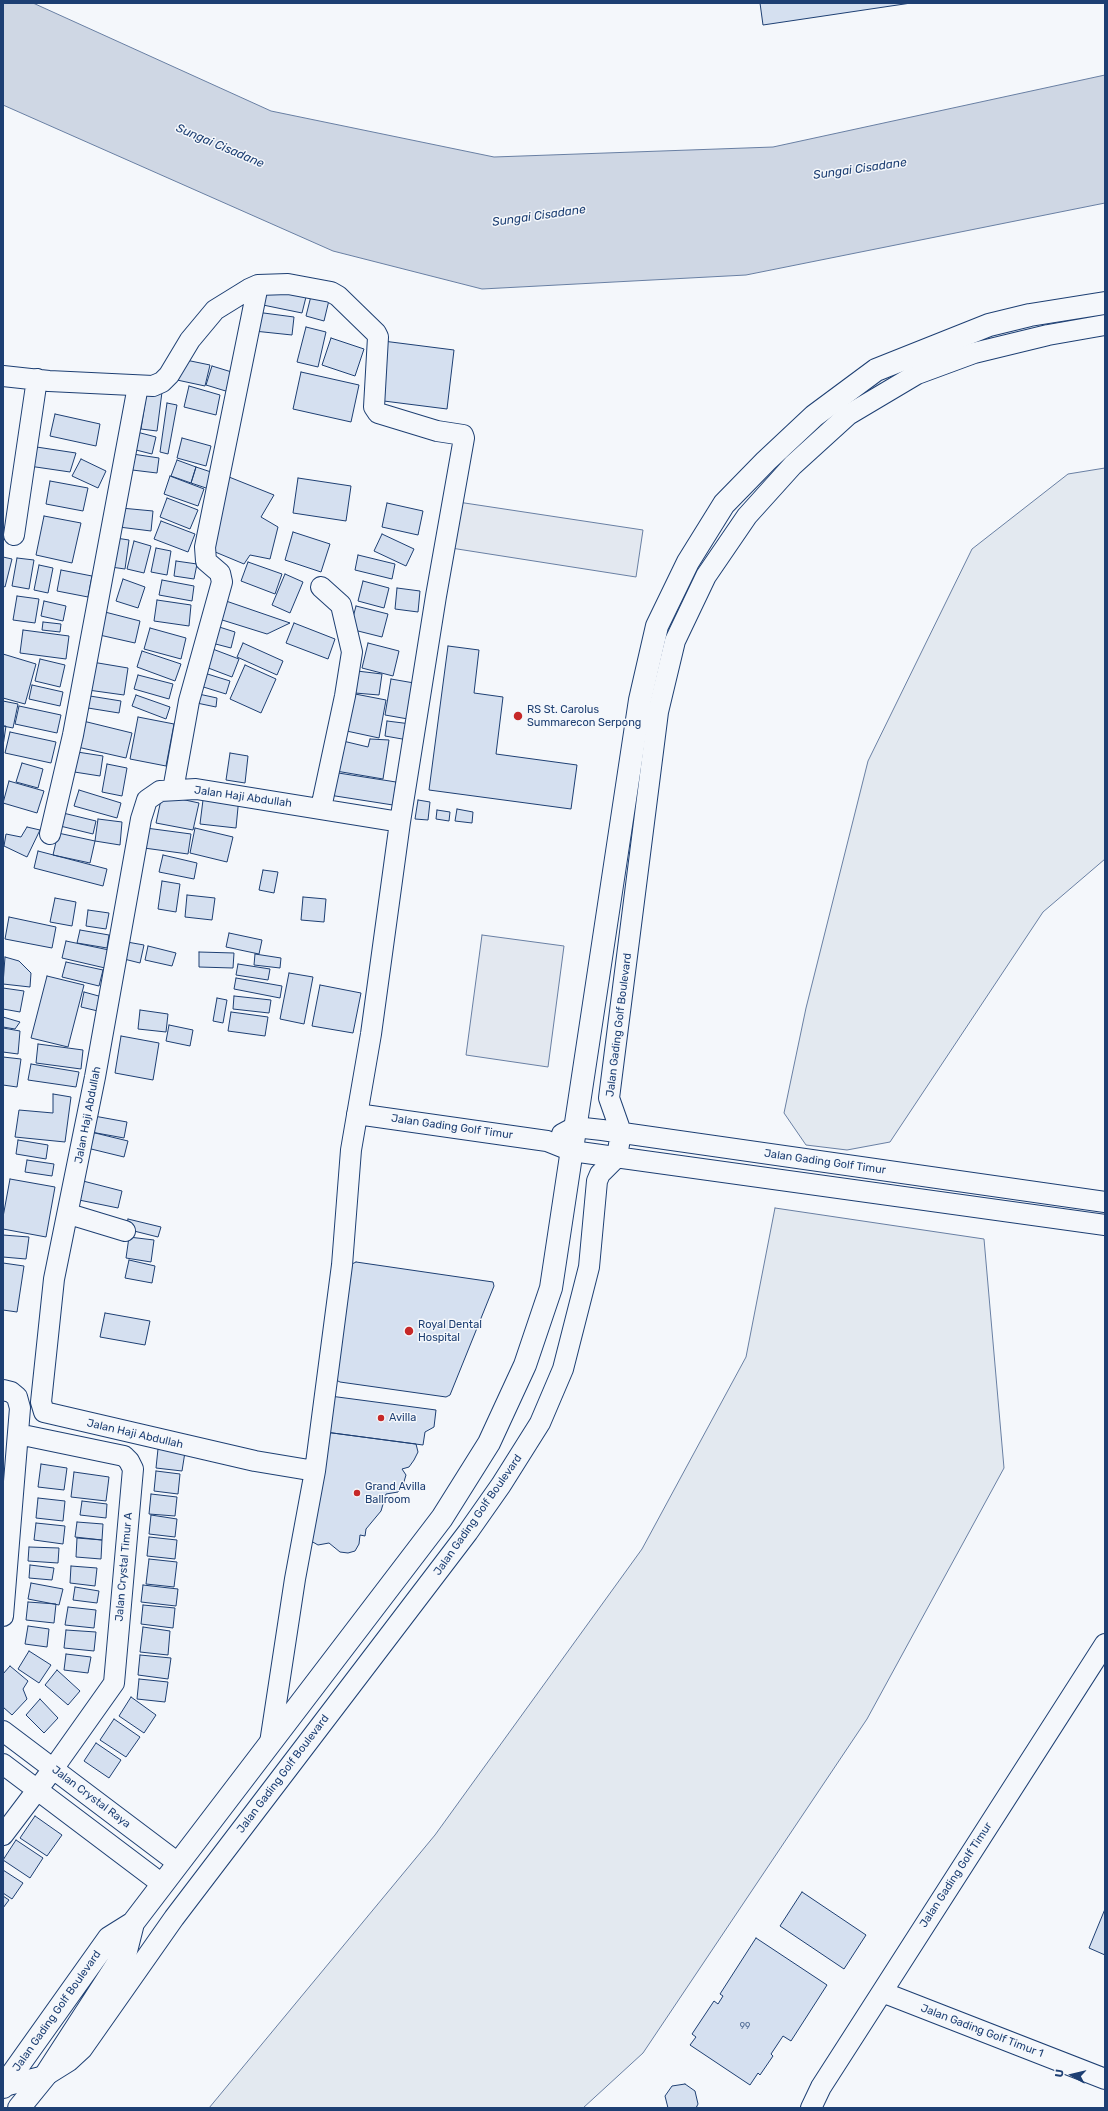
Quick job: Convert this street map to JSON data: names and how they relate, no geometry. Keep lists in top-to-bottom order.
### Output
{
  "streets": {
    "main road": ["Jalan Gading Golf Boulevard"],
    "street": [
      "Jalan Haji Abdullah",
      "Jalan Gading Golf Timur",
      "Jalan Crystal Timur A",
      "Jalan Crystal Raya",
      "Jalan Gading Golf Timur 1"
    ]
  },
  "crossings": [
    ["Jalan Gading Golf Boulevard", "Jalan Gading Golf Timur"],
    ["Jalan Gading Golf Boulevard", "Jalan Crystal Raya"],
    ["Jalan Gading Golf Timur", "Jalan Gading Golf Timur 1"],
    ["Jalan Crystal Timur A", "Jalan Crystal Raya"]
  ],
  "water": ["Sungai Cisadane"],
  "places": [
    "RS St. Carolus Summarecon Serpong",
    "Royal Dental Hospital",
    "Avilla",
    "Grand Avilla Ballroom"
  ],
  "house_numbers": ["99"],
  "north": "left"
}
